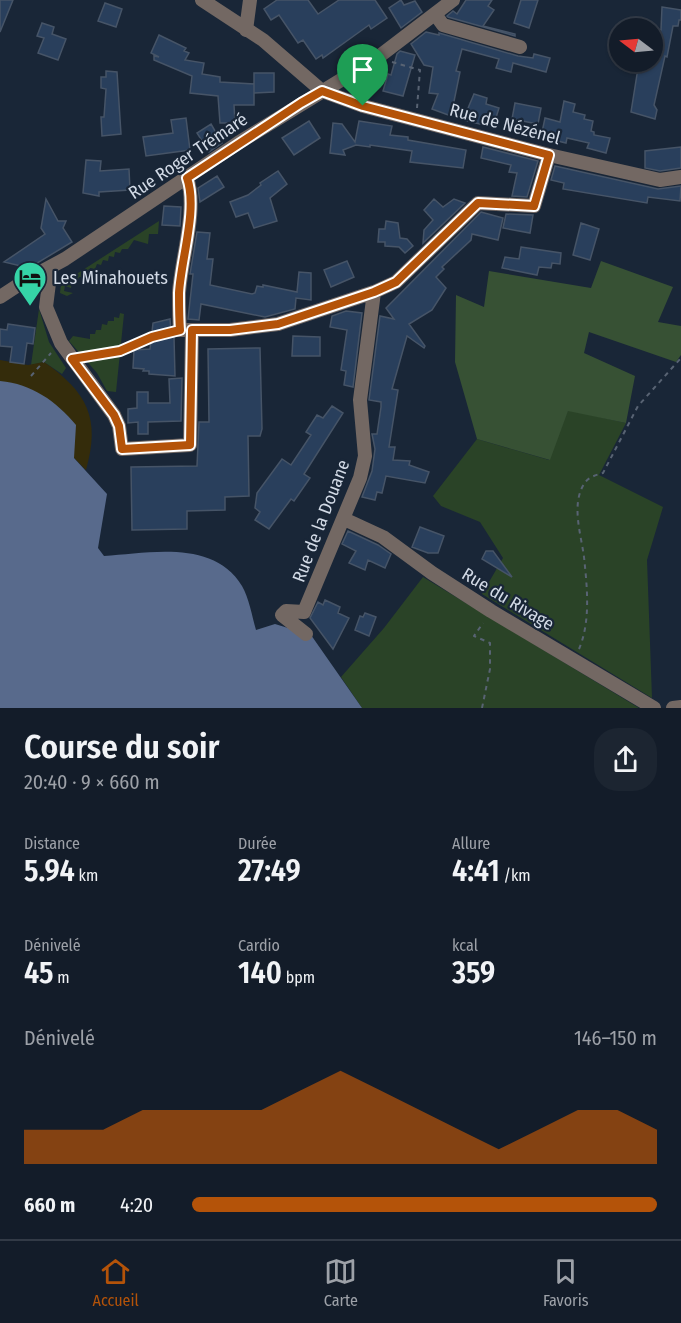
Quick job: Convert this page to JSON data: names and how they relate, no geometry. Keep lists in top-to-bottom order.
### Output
{
  "streets": {
    "street": [
      "Rue de Nézénel",
      "Rue Roger Trémaré",
      "Rue de la Douane",
      "Rue du Rivage"
    ]
  },
  "crossings": [
    ["Rue de Nézénel", "Rue Roger Trémaré"],
    ["Rue de la Douane", "Rue du Rivage"]
  ],
  "places": {
    "hotel": ["Les Minahouets"]
  },
  "north": "left",
  "page": {
    "heading": ["Course du soir", "20:40 · 9 × 660 m"],
    "stats": [
      ["Distance", "5.94 km"],
      ["Durée", "27:49"],
      ["Allure", "4:41 /km"],
      ["Dénivelé", "45 m"],
      ["Cardio", "140 bpm"],
      ["kcal", "359"]
    ],
    "chart": ["Dénivelé", "146–150 m"],
    "list": [
      {
        "name": "660 m",
        "note": "4:20"
      }
    ],
    "tabs": ["Accueil", "Carte", "Favoris"]
  }
}
